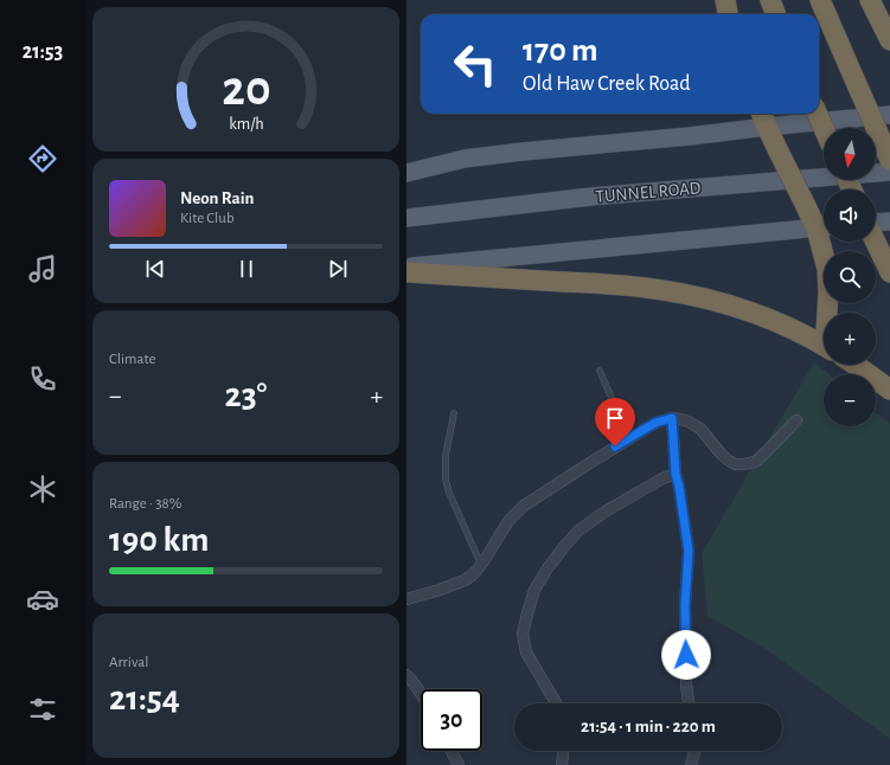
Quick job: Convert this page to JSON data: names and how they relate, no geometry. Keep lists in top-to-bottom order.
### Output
{
  "streets": {
    "main road": ["TUNNEL ROAD"]
  },
  "north": "bottom",
  "page": {
    "tabs": "21:53",
    "turn": ["170 m", "Old Haw Creek Road"],
    "map_buttons": ["+", "−"],
    "song": ["Neon Rain", "Kite Club"],
    "tile": [
      "Climate",
      ["Range · 38%", "190 km"],
      ["Arrival", "21:54"]
    ],
    "heat": ["−", "23°", "+"],
    "limit": "30",
    "trip": "21:54 · 1 min · 220 m",
    "gauge": ["20", "km/h"]
  }
}
